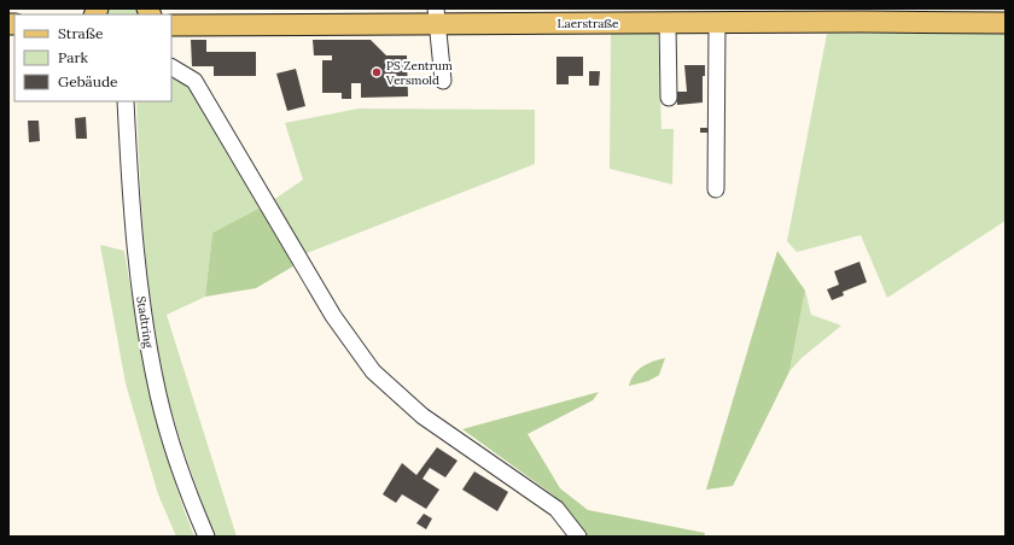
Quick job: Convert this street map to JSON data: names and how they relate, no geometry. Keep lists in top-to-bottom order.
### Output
{
  "streets": {
    "main road": ["Laerstraße"],
    "street": ["Stadtring"]
  },
  "places": ["PS Zentrum Versmold"],
  "legend": ["Straße", "Park", "Gebäude"]
}
